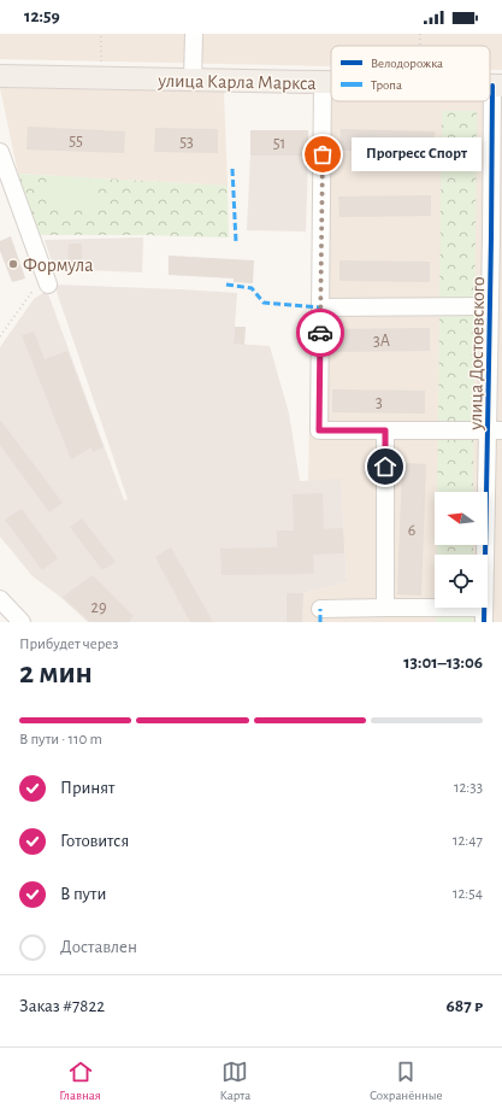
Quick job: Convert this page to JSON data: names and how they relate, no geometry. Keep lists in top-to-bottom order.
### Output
{
  "streets": {
    "main road": ["улица Карла Маркса"],
    "street": ["улица Достоевского"]
  },
  "places": ["Прогресс Спорт", "Формула"],
  "house_numbers": [
    "55",
    "53",
    "51",
    "3А",
    "3",
    "6",
    "29"
  ],
  "legend": ["Велодорожка", "Тропа"],
  "north": "left",
  "page": {
    "status": "12:59",
    "bubble": "Прогресс Спорт",
    "heading": ["2 мин", "Прибудет через", "13:01–13:06"],
    "panel": ["Заказ #7822", "687 ₽"],
    "bar": "В пути · 110 m",
    "list": [
      ["Принят", "12:33"],
      ["Готовится", "12:47"],
      ["В пути", "12:54"],
      "Доставлен"
    ],
    "tabs": ["Главная", "Карта", "Сохранённые"]
  }
}
